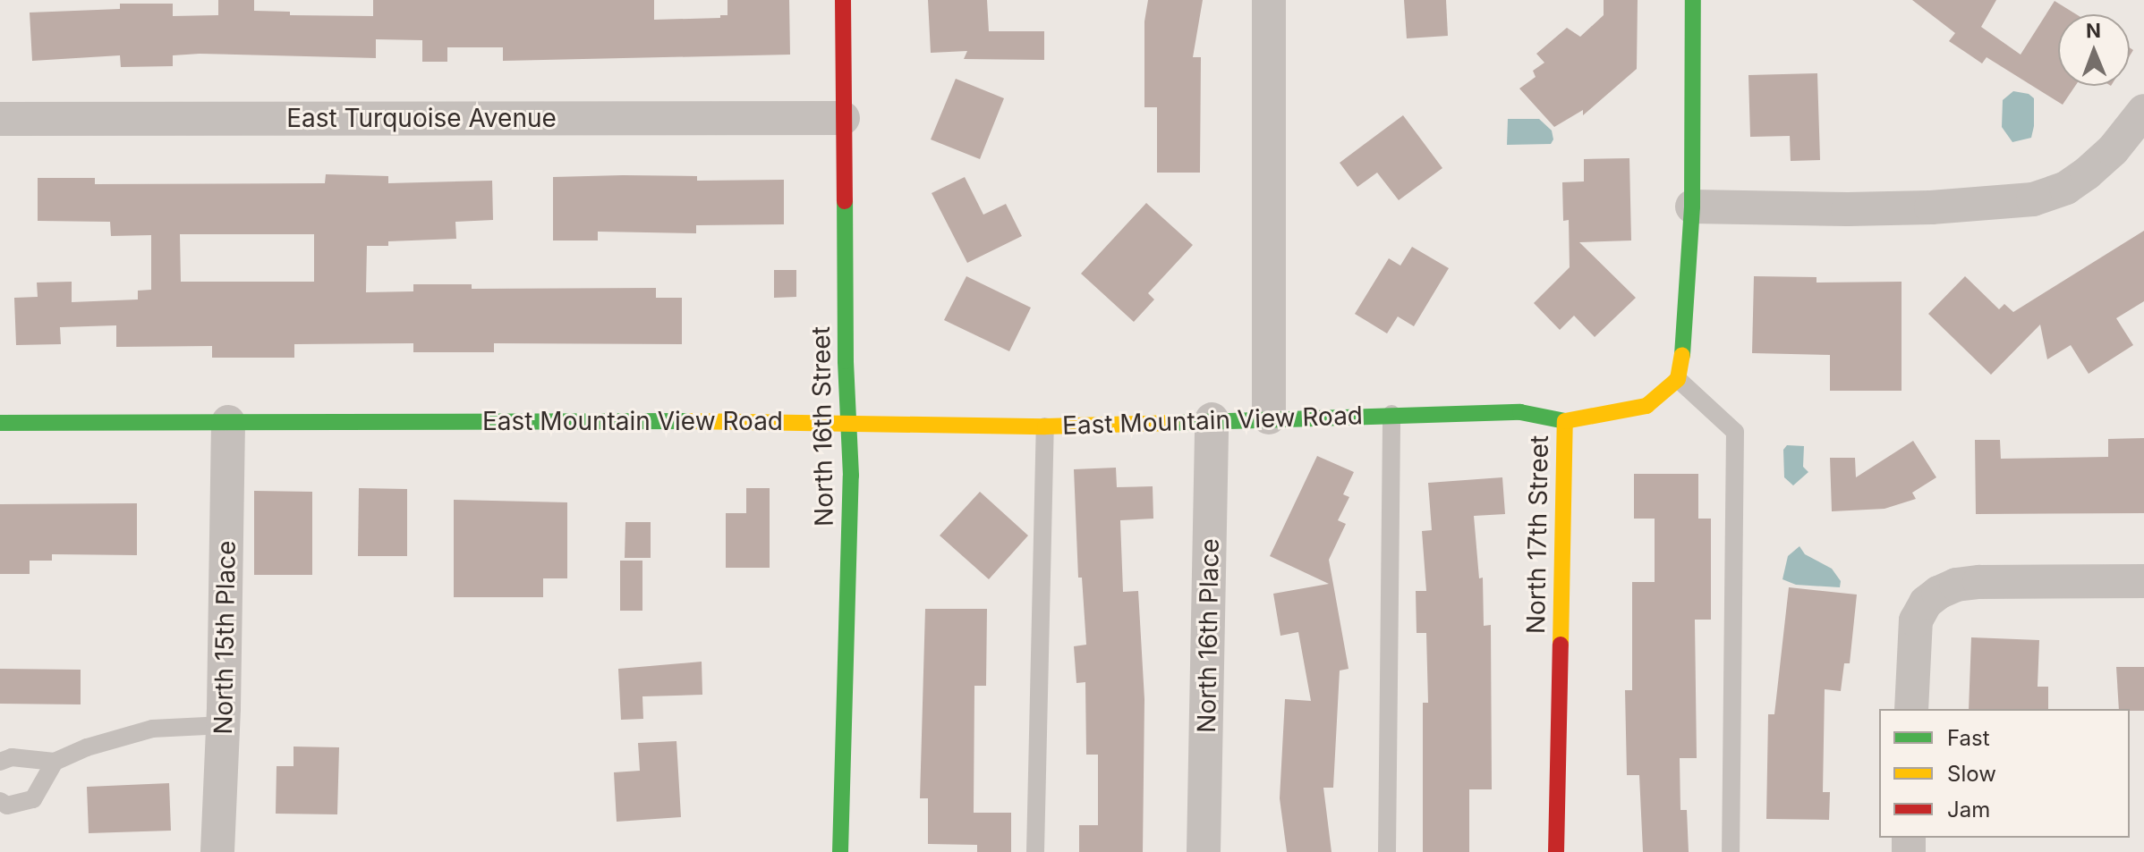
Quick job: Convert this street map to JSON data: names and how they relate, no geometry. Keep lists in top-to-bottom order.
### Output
{
  "streets": {
    "street": [
      "East Turquoise Avenue",
      "East Mountain View Road",
      "North 16th Street",
      "North 17th Street",
      "North 16th Place",
      "North 15th Place"
    ]
  },
  "crossings": [
    ["East Turquoise Avenue", "North 16th Street"],
    ["East Mountain View Road", "North 16th Street"],
    ["East Mountain View Road", "North 17th Street"],
    ["East Mountain View Road", "North 16th Place"],
    ["East Mountain View Road", "North 15th Place"]
  ],
  "legend": ["Fast", "Slow", "Jam"],
  "north": "top"
}
